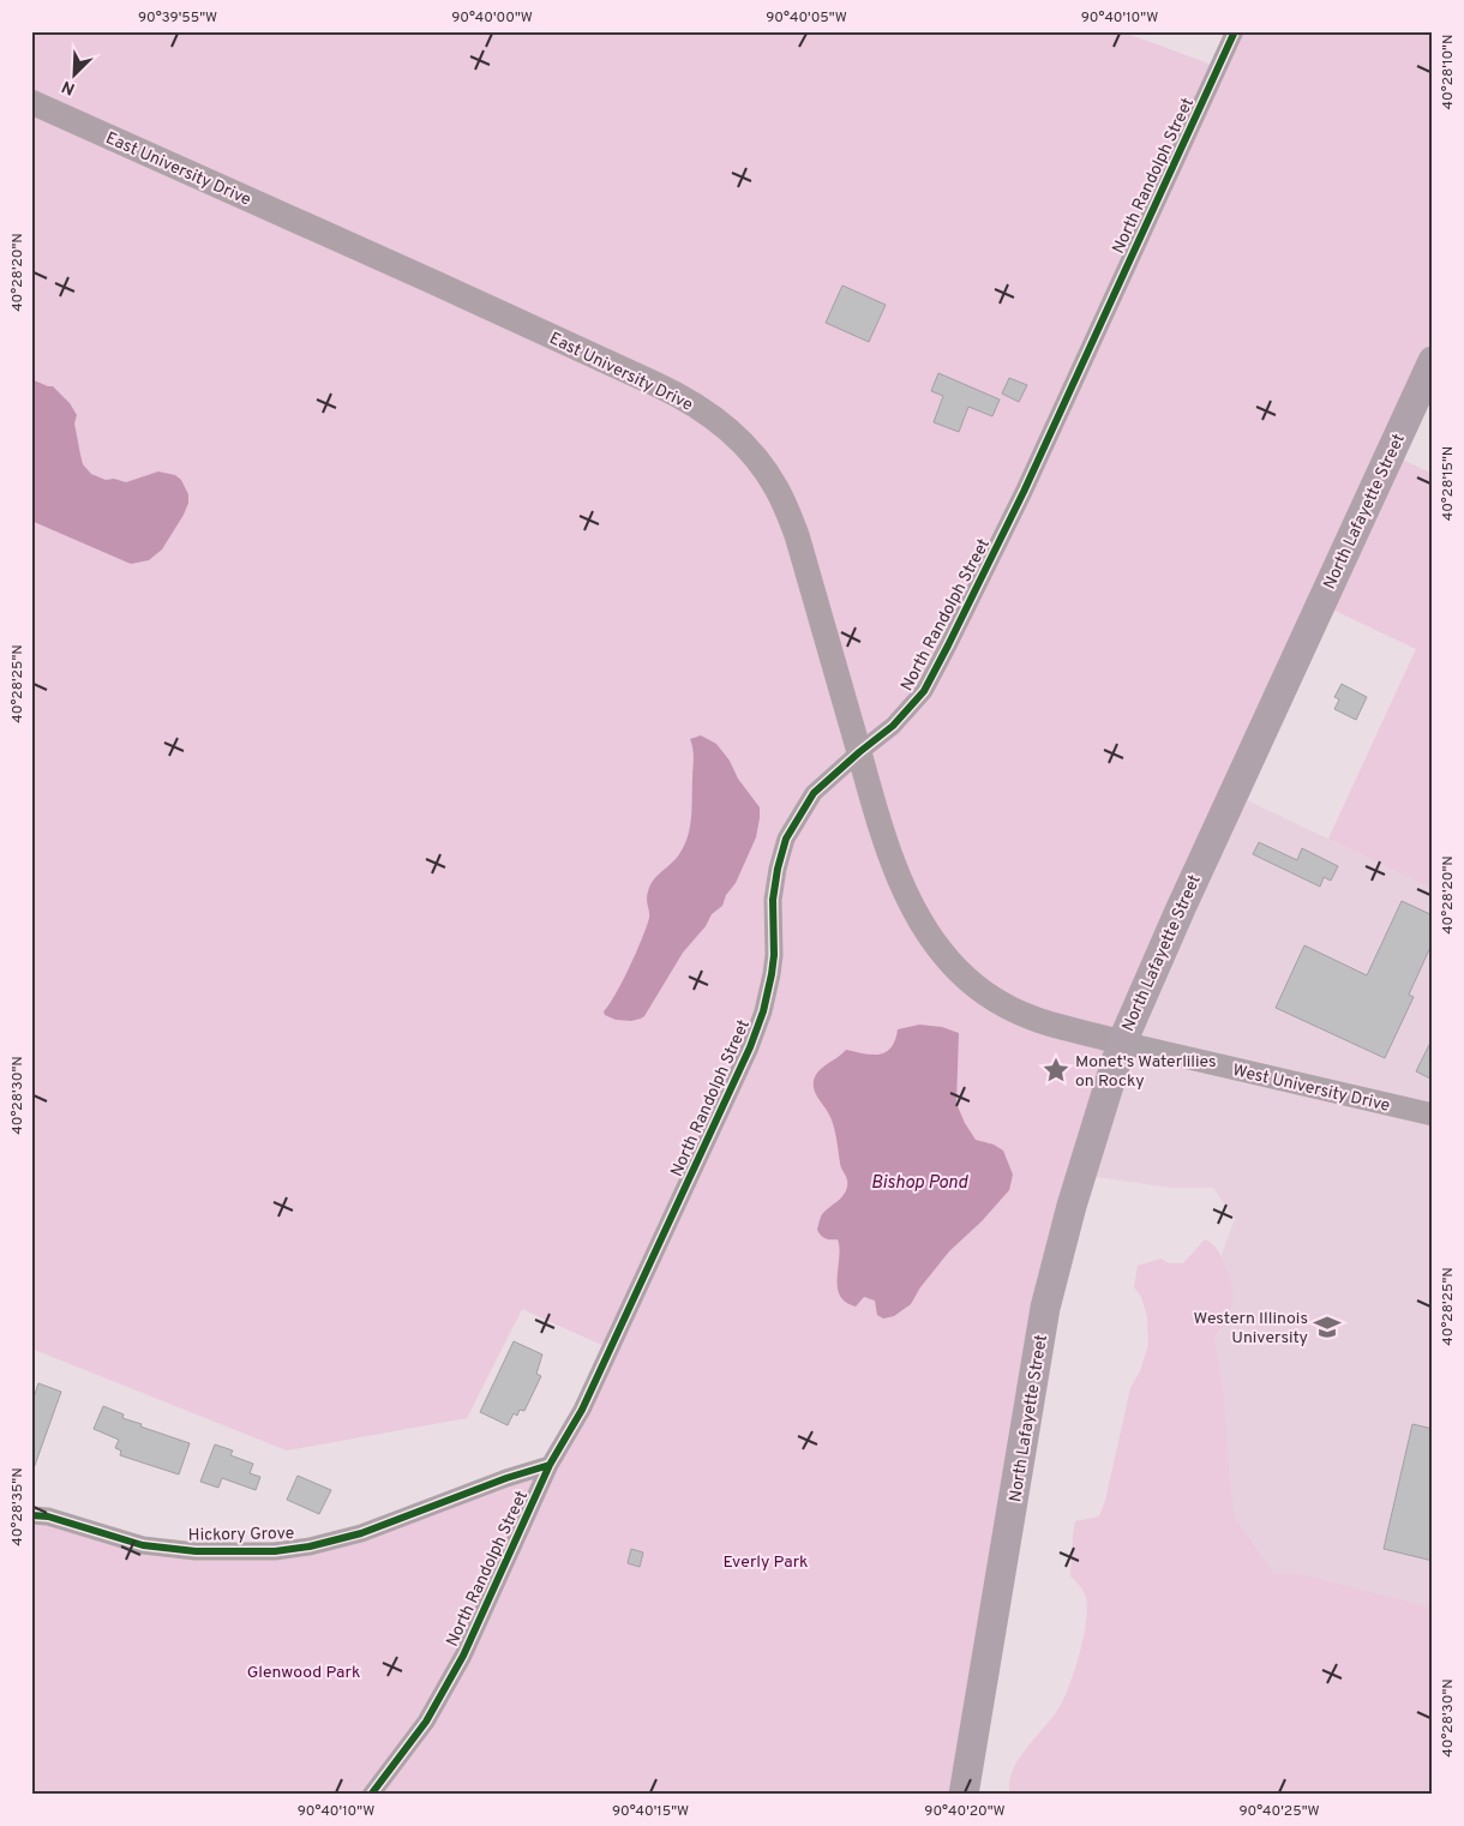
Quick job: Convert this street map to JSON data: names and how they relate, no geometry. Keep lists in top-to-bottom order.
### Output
{
  "streets": {
    "highway": ["North Lafayette Street"],
    "main road": ["East University Drive"],
    "street": ["North Randolph Street", "West University Drive", "Hickory Grove"]
  },
  "crossings": [
    ["East University Drive", "North Randolph Street"],
    ["East University Drive", "North Lafayette Street"],
    ["East University Drive", "West University Drive"],
    ["North Randolph Street", "Hickory Grove"],
    ["North Lafayette Street", "West University Drive"]
  ],
  "water": ["Bishop Pond"],
  "parks": ["Everly Park", "Glenwood Park"],
  "places": {
    "place": ["Monet's Waterlilies on Rocky"],
    "school or university": ["Western Illinois University"]
  },
  "north": "bottom left",
  "coordinates": [
    "90°39'55\"W",
    "90°40'00\"W",
    "90°40'05\"W",
    "90°40'10\"W",
    "40°28'10\"N",
    "40°28'20\"N",
    "40°28'15\"N",
    "40°28'25\"N",
    "40°28'30\"N",
    "40°28'35\"N",
    "90°40'15\"W",
    "90°40'20\"W",
    "90°40'25\"W"
  ]
}
